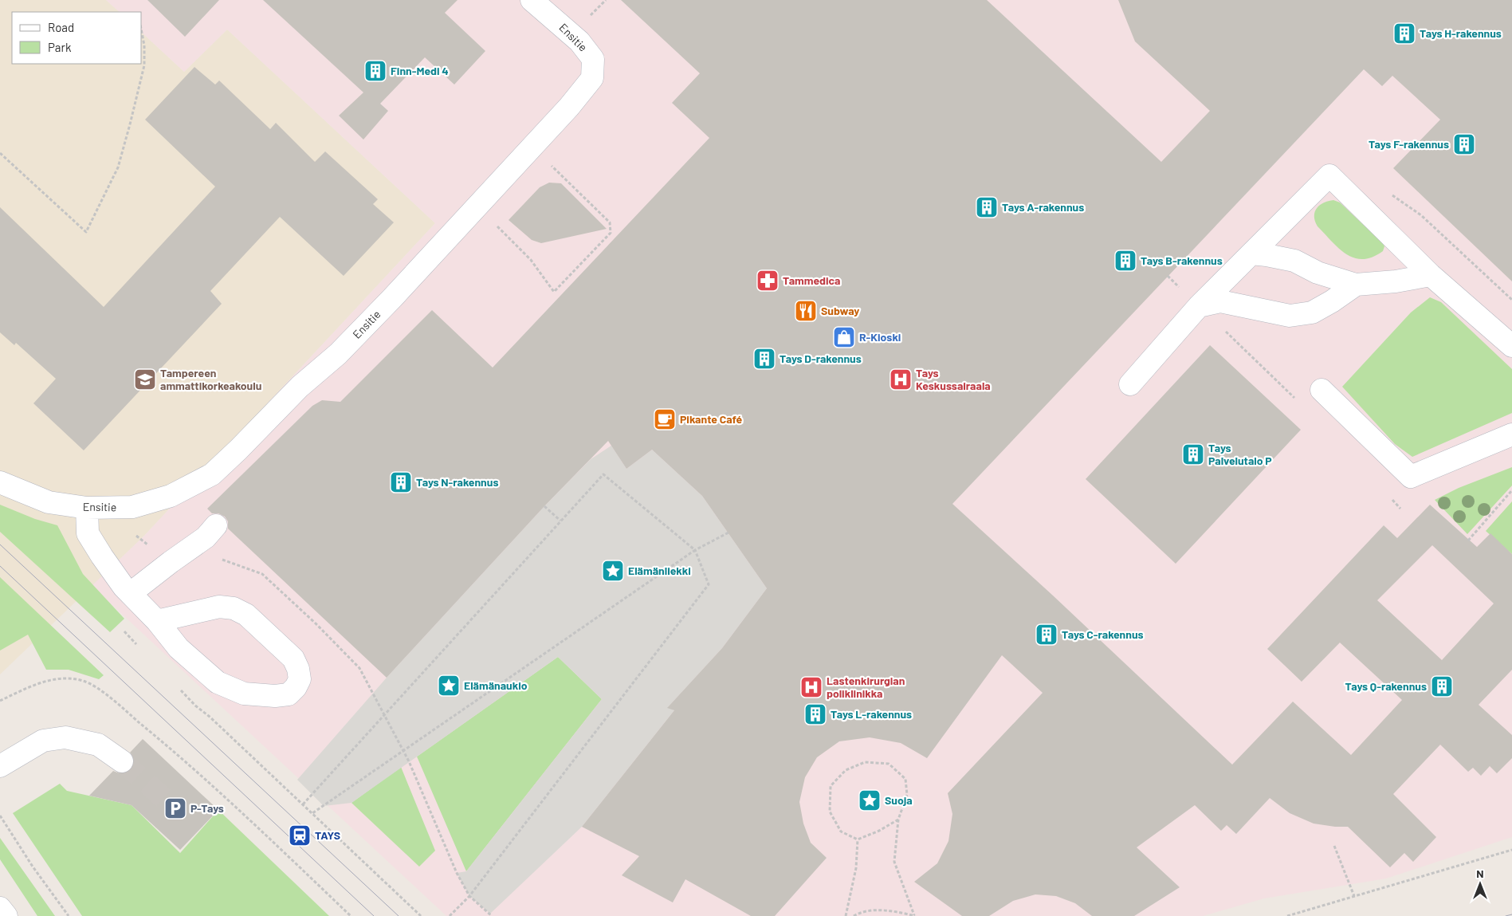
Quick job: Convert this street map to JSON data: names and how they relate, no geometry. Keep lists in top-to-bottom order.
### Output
{
  "streets": {
    "street": ["Ensitie"]
  },
  "places": {
    "building": [
      "Tays H-rakennus",
      "Finn-Medi 4",
      "Tays F-rakennus",
      "Tays A-rakennus",
      "Tays B-rakennus",
      "Tays D-rakennus",
      "Tays Palvelutalo P",
      "Tays N-rakennus",
      "Tays C-rakennus",
      "Tays Q-rakennus",
      "Tays L-rakennus"
    ],
    "pharmacy": ["Tammedica"],
    "restaurant": ["Subway"],
    "shop": ["R-Kioski"],
    "school or university": ["Tampereen ammattikorkeakoulu"],
    "hospital": ["Tays Keskussairaala", "Lastenkirurgian poliklinikka"],
    "cafe": ["Pikante Café"],
    "place": ["Elämänliekki", "Elämänaukio", "Suoja"],
    "parking": ["P-Tays"],
    "station": ["TAYS"]
  },
  "legend": ["Road", "Park"],
  "north": "top"
}
